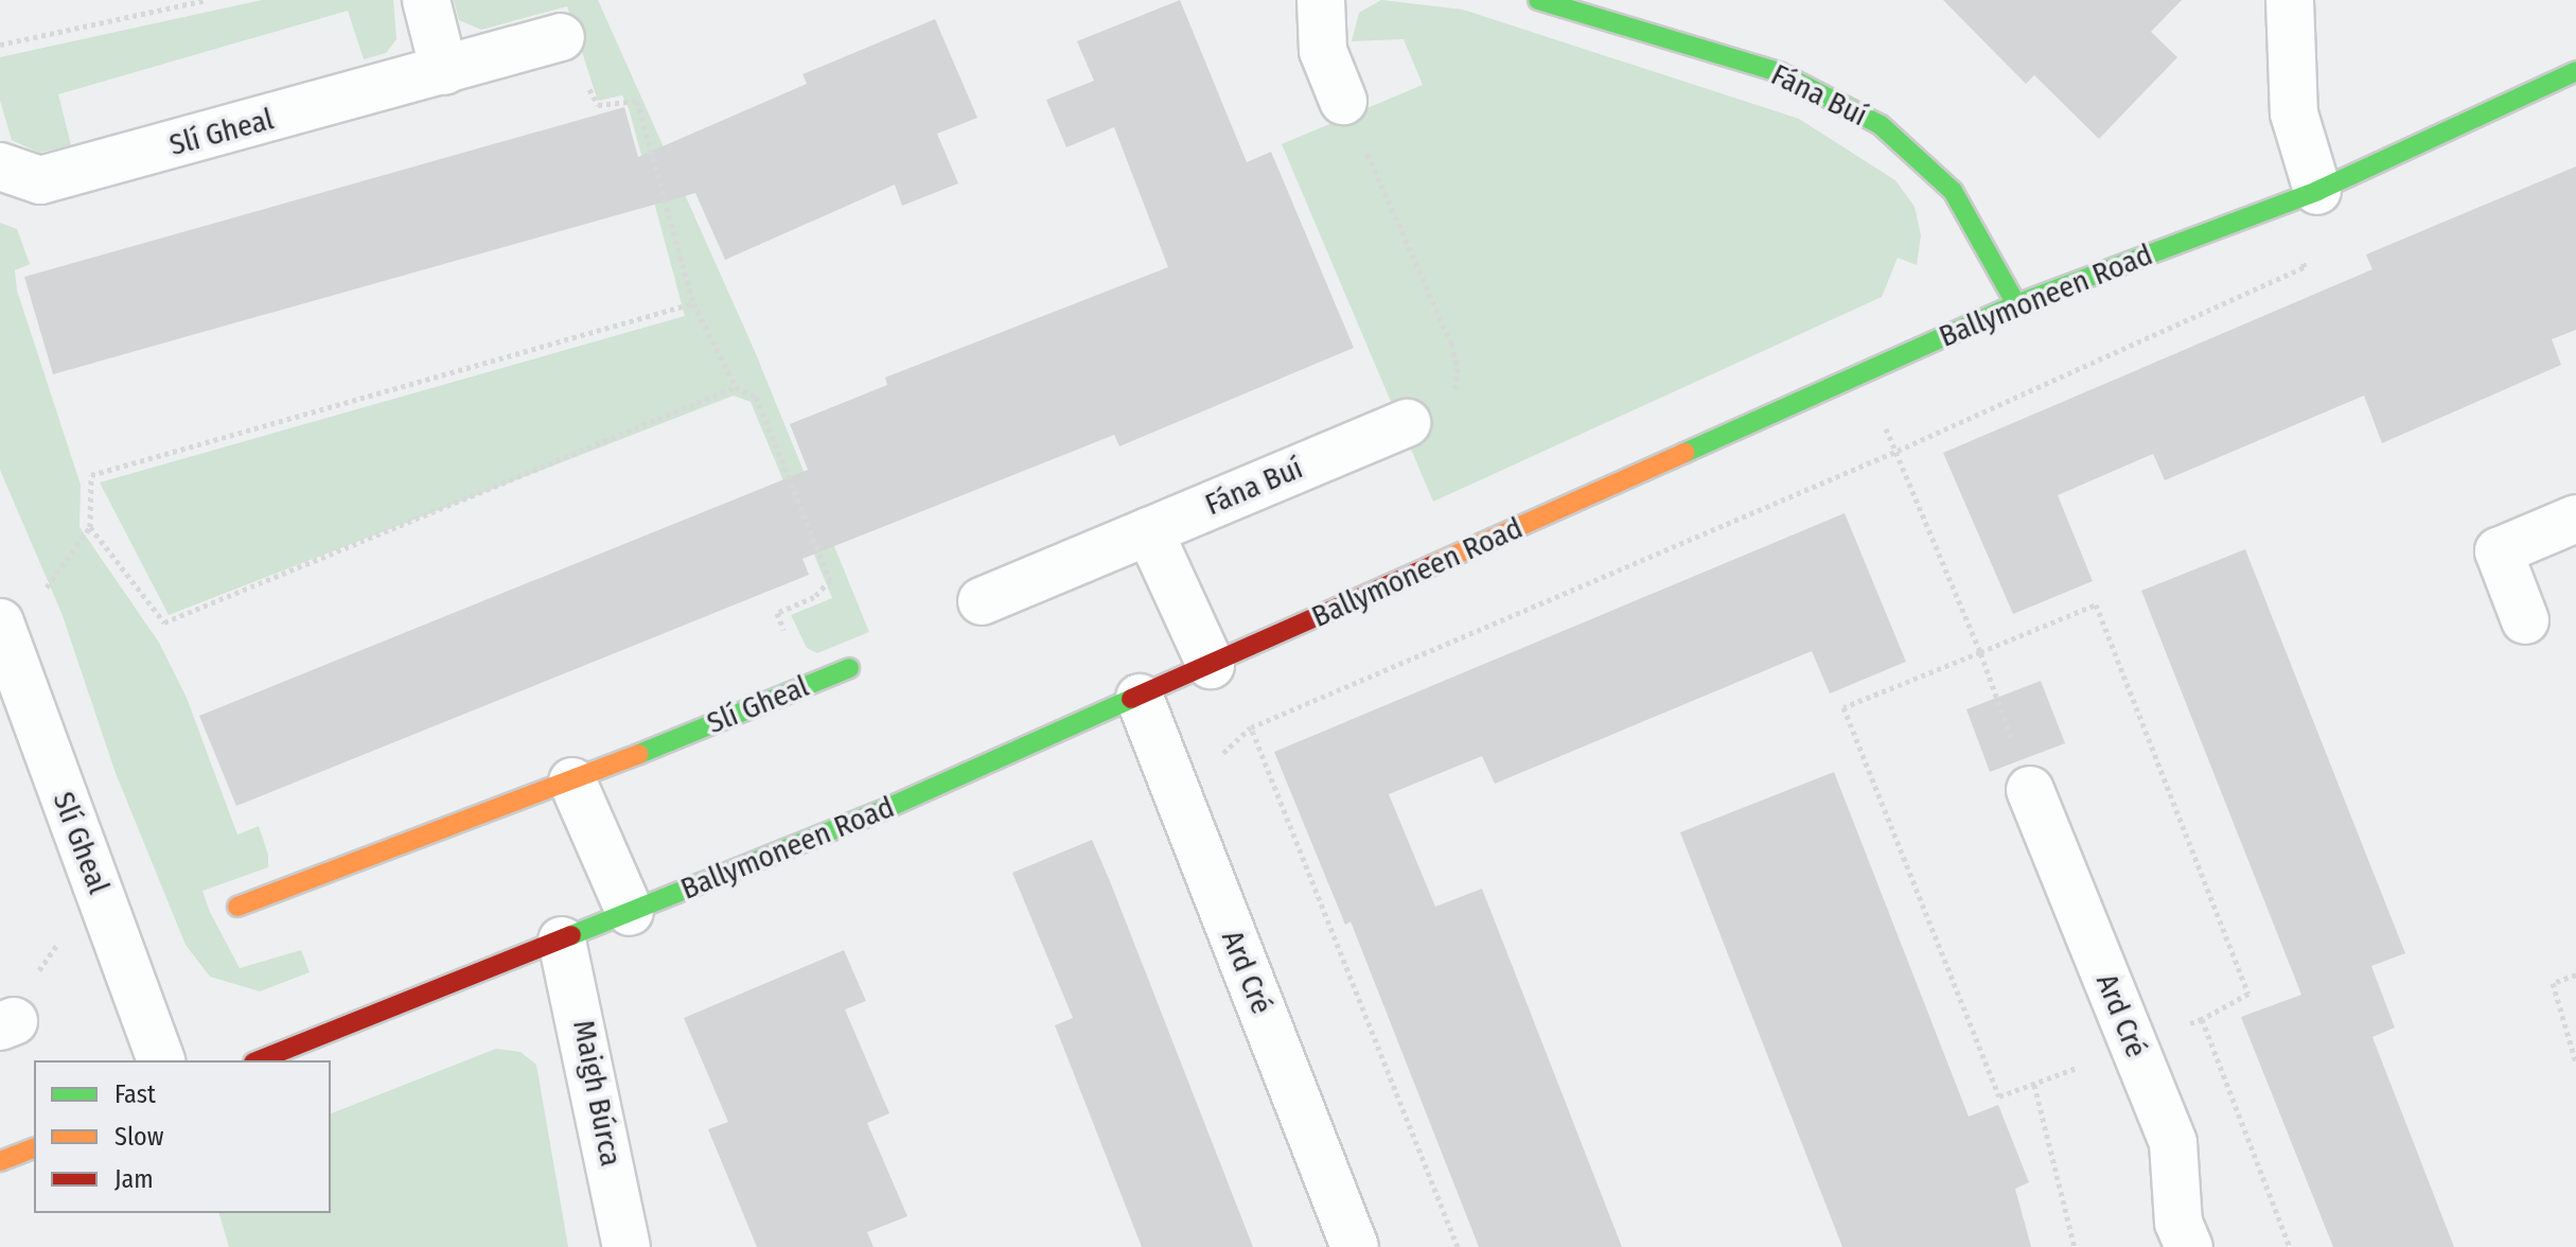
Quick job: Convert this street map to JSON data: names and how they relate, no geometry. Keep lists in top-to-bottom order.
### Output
{
  "streets": {
    "street": [
      "Fána Buí",
      "Slí Gheal",
      "Ballymoneen Road",
      "Ard Cré",
      "Maigh Búrca"
    ]
  },
  "crossings": [
    ["Fána Buí", "Ballymoneen Road"],
    ["Ballymoneen Road", "Ard Cré"],
    ["Ballymoneen Road", "Maigh Búrca"]
  ],
  "legend": ["Fast", "Slow", "Jam"]
}
